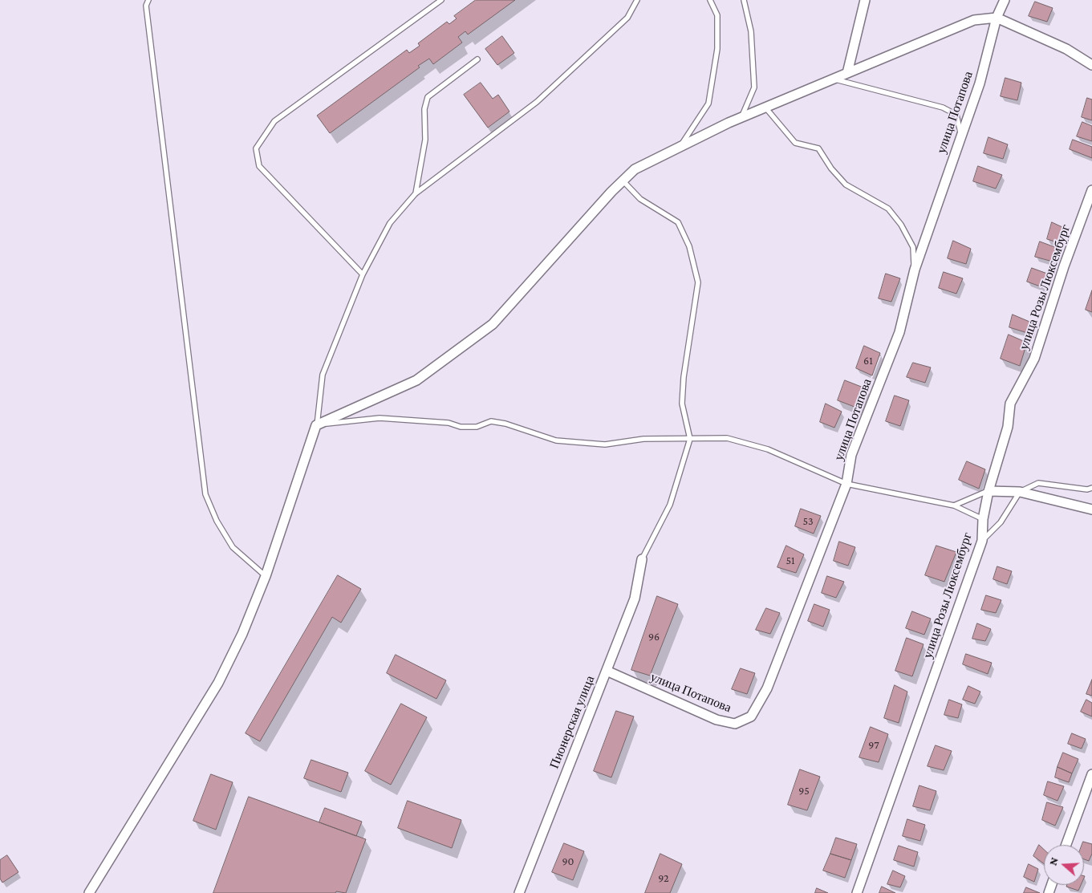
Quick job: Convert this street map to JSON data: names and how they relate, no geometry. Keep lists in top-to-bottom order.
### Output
{
  "streets": {
    "street": ["улица Потапова", "улица Розы Люксембург", "Пионерская улица"]
  },
  "crossings": [
    ["улица Потапова", "Пионерская улица"]
  ],
  "house_numbers": [
    "61",
    "53",
    "51",
    "96",
    "97",
    "95",
    "90",
    "92"
  ],
  "north": "left"
}
